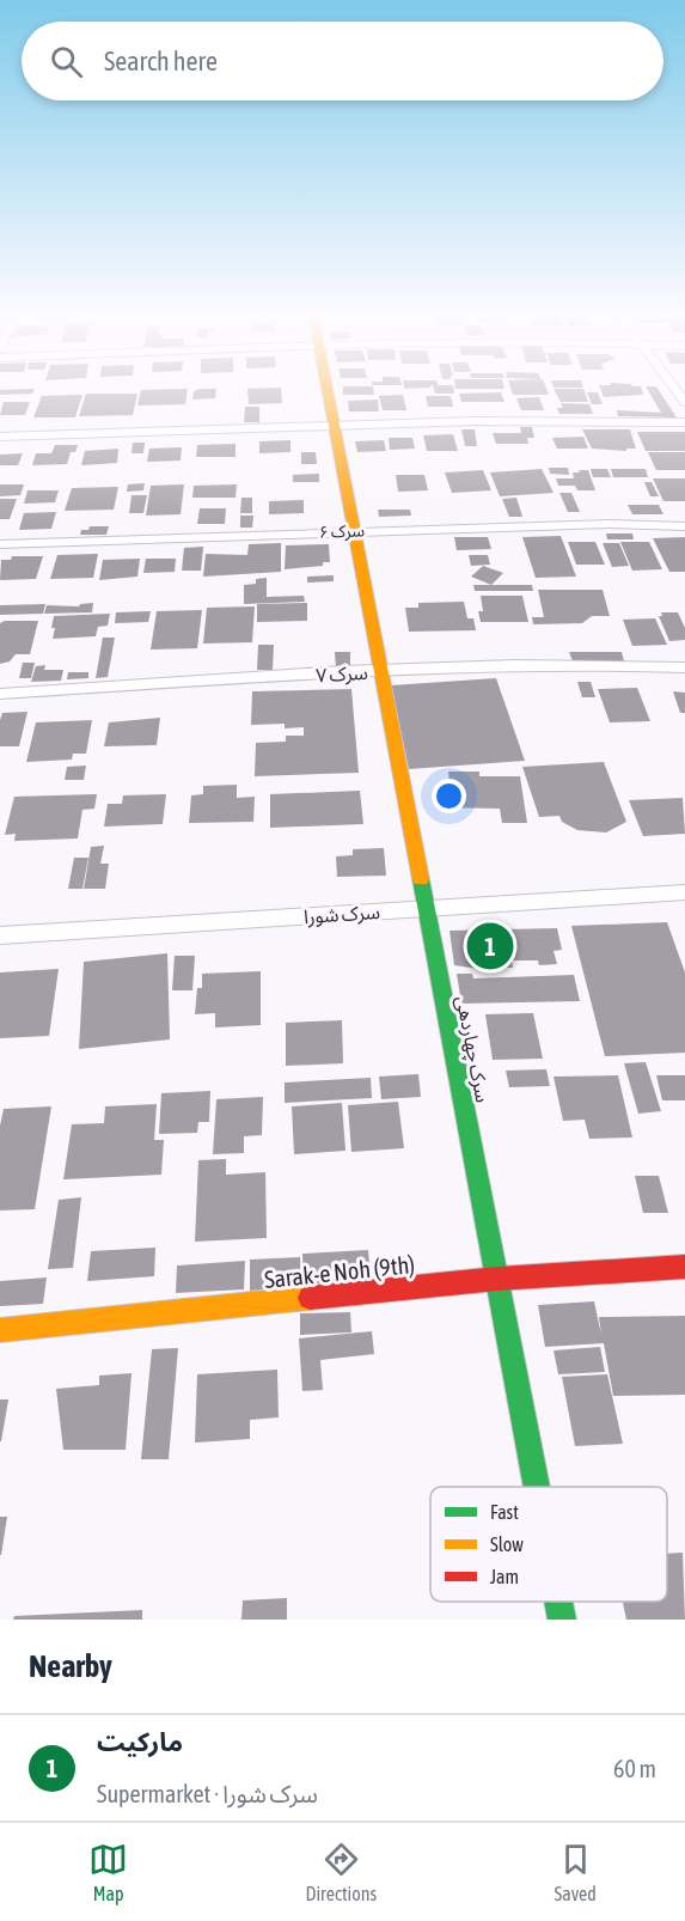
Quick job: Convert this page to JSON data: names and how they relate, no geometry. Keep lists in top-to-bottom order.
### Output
{
  "streets": {
    "street": [
      "سرک ۶",
      "سرک ۷",
      "سرک شورا",
      "سرک چهاردهی",
      "Sarak-e Noh (9th)"
    ]
  },
  "crossings": [
    ["سرک ۶", "سرک چهاردهی"],
    ["سرک ۷", "سرک چهاردهی"],
    ["سرک شورا", "سرک چهاردهی"],
    ["سرک چهاردهی", "Sarak-e Noh (9th)"]
  ],
  "legend": ["Fast", "Slow", "Jam"],
  "page": {
    "search": "Search here",
    "pins": "1",
    "heading": "Nearby",
    "list": [
      {
        "mark": "1",
        "name": "مارکیت",
        "note": "Supermarket · سرک شورا",
        "value": "60 m"
      }
    ],
    "nav": ["Map", "Directions", "Saved"]
  }
}
